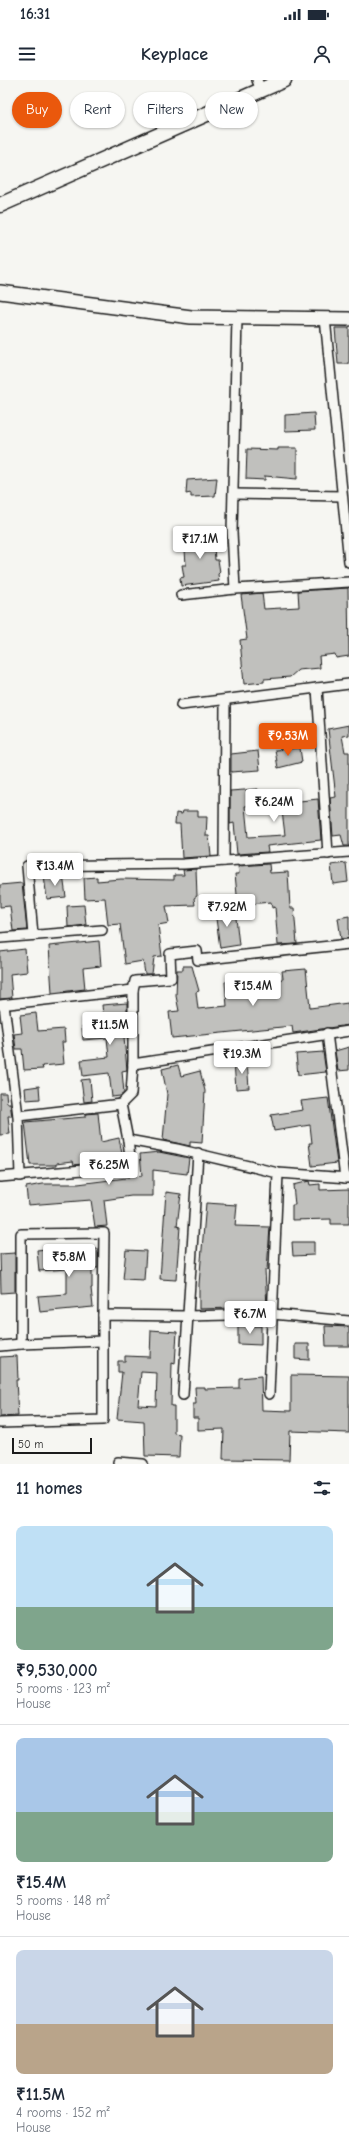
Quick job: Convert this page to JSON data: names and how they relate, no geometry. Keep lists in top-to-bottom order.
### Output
{
  "scale_bar": "50 m",
  "page": {
    "status": "16:31",
    "header": "Keyplace",
    "chip": [
      "Buy",
      "Rent",
      "Filters",
      "New"
    ],
    "price": [
      "₹17.1M",
      "₹9.53M",
      "₹6.24M",
      "₹13.4M",
      "₹7.92M",
      "₹15.4M",
      "₹11.5M",
      "₹19.3M",
      "₹6.25M",
      "₹5.8M",
      "₹6.7M"
    ],
    "scale": "50 m",
    "heading": "11 homes",
    "list": [
      {
        "name": "₹9,530,000",
        "note": "5 rooms · 123 m² · House"
      },
      {
        "name": "₹15.4M",
        "note": "5 rooms · 148 m² · House"
      },
      {
        "name": "₹11.5M",
        "note": "4 rooms · 152 m² · House"
      }
    ]
  }
}
